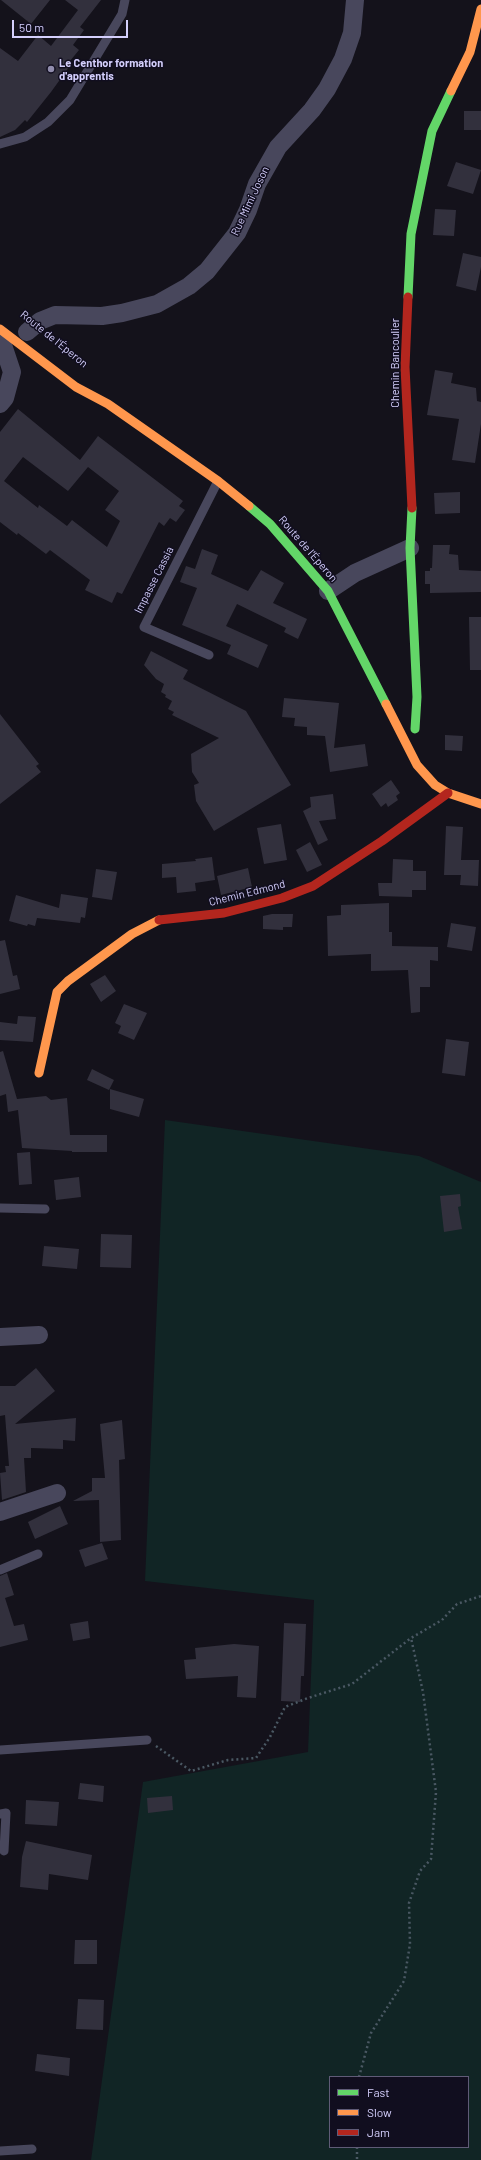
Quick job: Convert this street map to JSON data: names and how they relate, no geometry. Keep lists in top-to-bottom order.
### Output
{
  "streets": {
    "street": [
      "Rue Mimi Joson",
      "Route de l'Éperon",
      "Chemin Bancoulier",
      "Chemin Edmond"
    ],
    "lane": ["Impasse Cassia"]
  },
  "crossings": [
    ["Route de l'Éperon", "Impasse Cassia"],
    ["Route de l'Éperon", "Chemin Edmond"]
  ],
  "places": ["Le Centhor formation d'apprentis"],
  "legend": ["Fast", "Slow", "Jam"],
  "scale_bar": "50 m"
}
